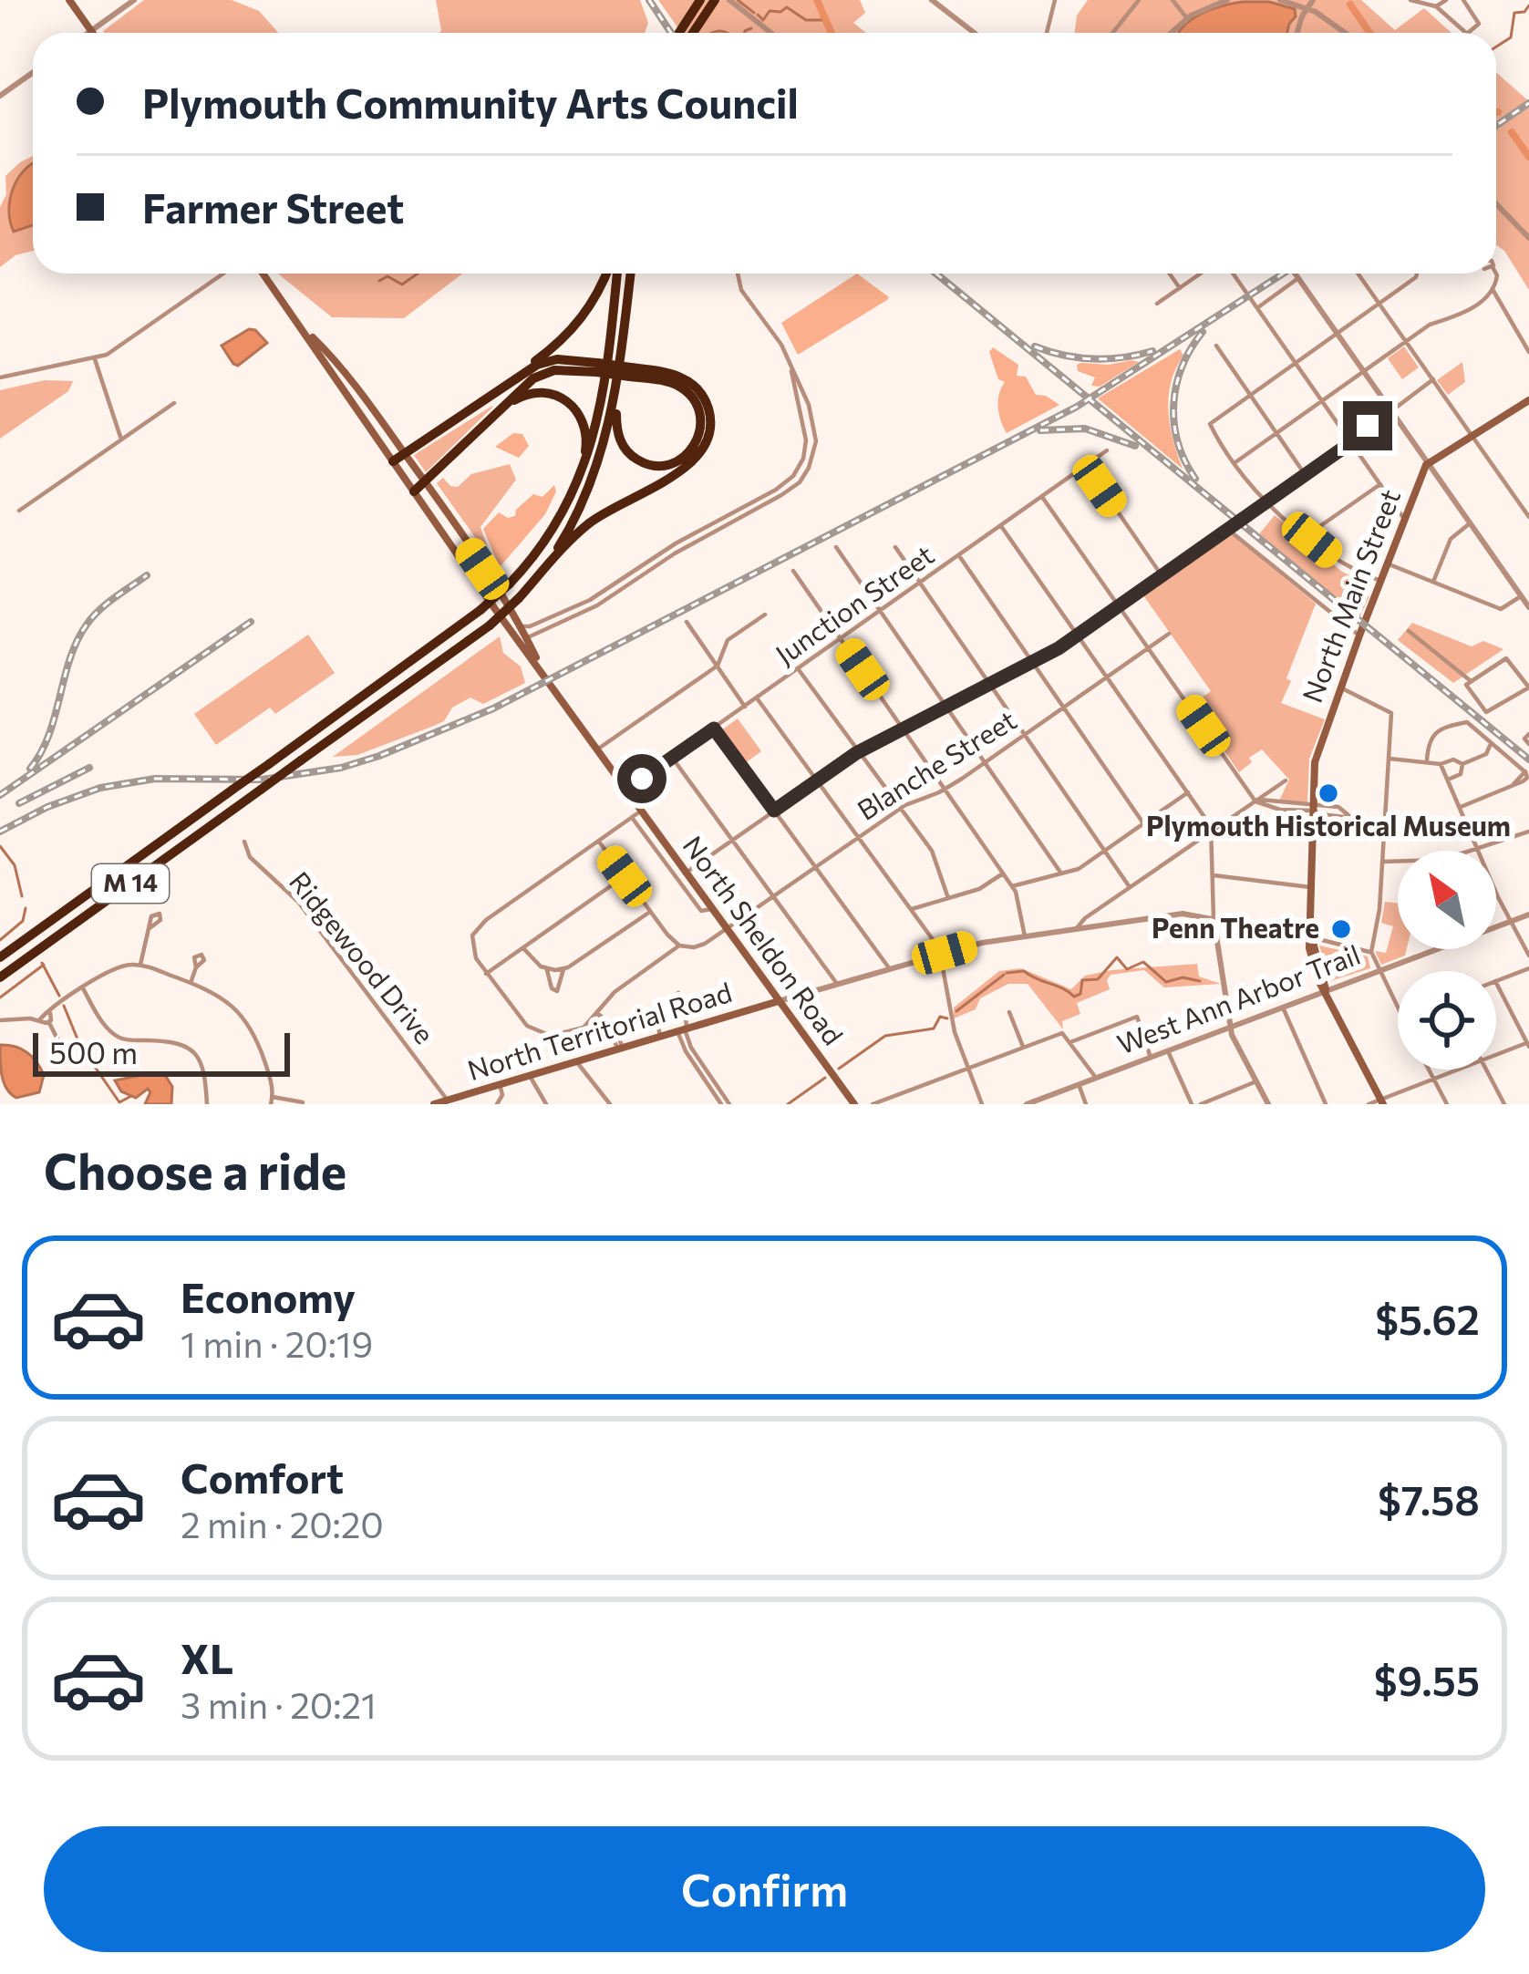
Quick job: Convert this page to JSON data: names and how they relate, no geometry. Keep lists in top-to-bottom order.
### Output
{
  "streets": {
    "highway": ["M 14"],
    "main road": ["North Main Street", "North Sheldon Road", "North Territorial Road"],
    "street": [
      "Junction Street",
      "Blanche Street",
      "Ridgewood Drive",
      "West Ann Arbor Trail"
    ]
  },
  "crossings": [
    ["North Main Street", "West Ann Arbor Trail"],
    ["Junction Street", "North Sheldon Road"],
    ["Blanche Street", "North Sheldon Road"],
    ["North Sheldon Road", "North Territorial Road"],
    ["Ridgewood Drive", "North Territorial Road"]
  ],
  "places": ["Plymouth Historical Museum", "Penn Theatre"],
  "scale_bar": "500 m",
  "north": "top left",
  "page": {
    "banner": ["Plymouth Community Arts Council", "Farmer Street"],
    "scale": "500 m",
    "heading": "Choose a ride",
    "list": [
      {
        "name": "Economy",
        "note": "1 min · 20:19",
        "value": "$5.62"
      },
      {
        "name": "Comfort",
        "note": "2 min · 20:20",
        "value": "$7.58"
      },
      {
        "name": "XL",
        "note": "3 min · 20:21",
        "value": "$9.55"
      }
    ],
    "buttons": "Confirm"
  }
}
